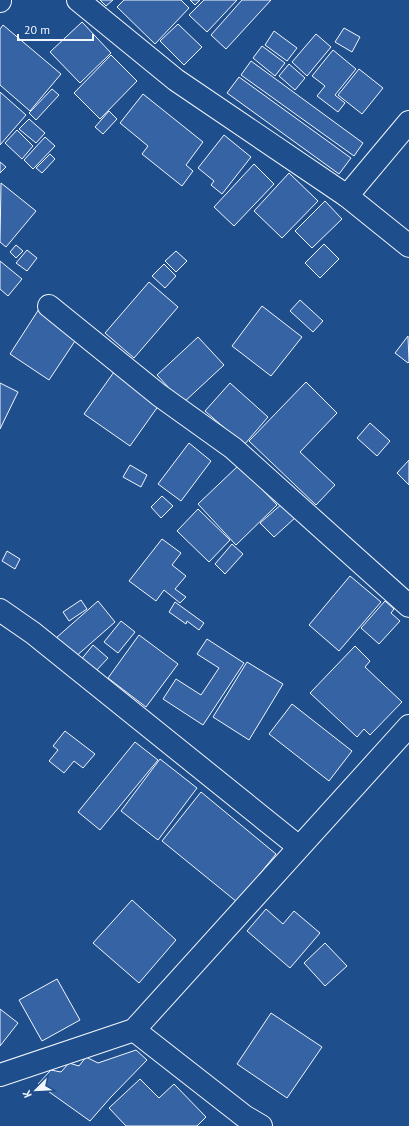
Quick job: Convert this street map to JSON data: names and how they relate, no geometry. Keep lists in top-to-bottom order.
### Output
{
  "scale_bar": "20 m",
  "north": "bottom left"
}
